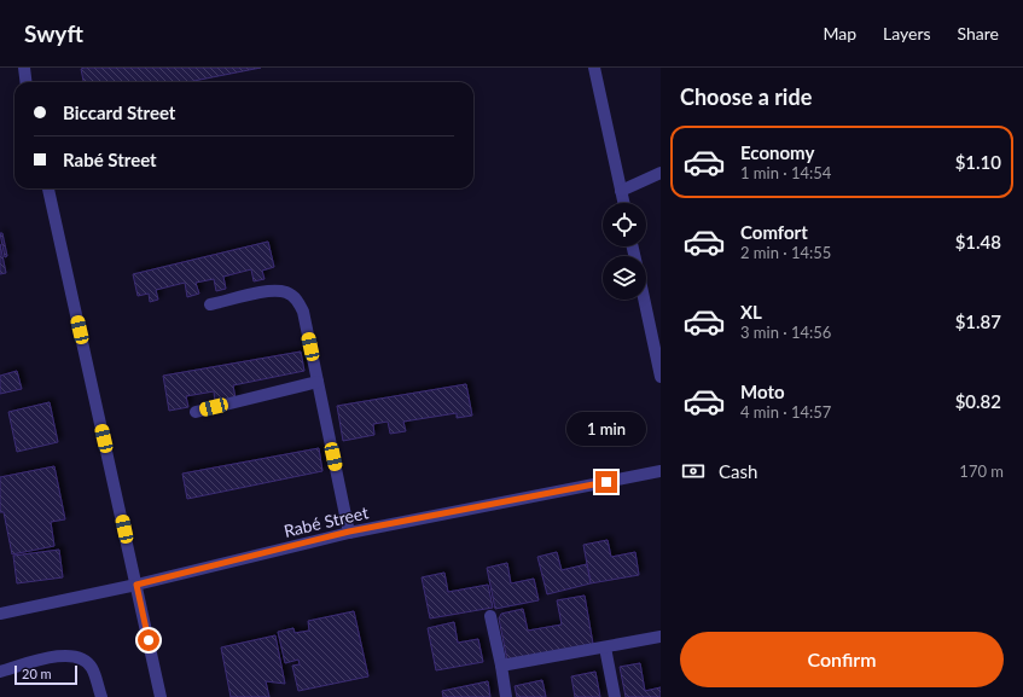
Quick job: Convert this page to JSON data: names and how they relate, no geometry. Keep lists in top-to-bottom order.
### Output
{
  "streets": {
    "street": ["Rabé Street"]
  },
  "scale_bar": "20 m",
  "page": {
    "header": "Swyft",
    "nav": ["Map", "Layers", "Share"],
    "heading": "Choose a ride",
    "banner": ["Biccard Street", "Rabé Street"],
    "list": [
      {
        "name": "Economy",
        "note": "1 min · 14:54",
        "value": "$1.10"
      },
      {
        "name": "Comfort",
        "note": "2 min · 14:55",
        "value": "$1.48"
      },
      {
        "name": "XL",
        "note": "3 min · 14:56",
        "value": "$1.87"
      },
      {
        "name": "Moto",
        "note": "4 min · 14:57",
        "value": "$0.82"
      }
    ],
    "bubble": "1 min",
    "pay": ["Cash", "170 m"],
    "buttons": "Confirm",
    "scale": "20 m"
  }
}
